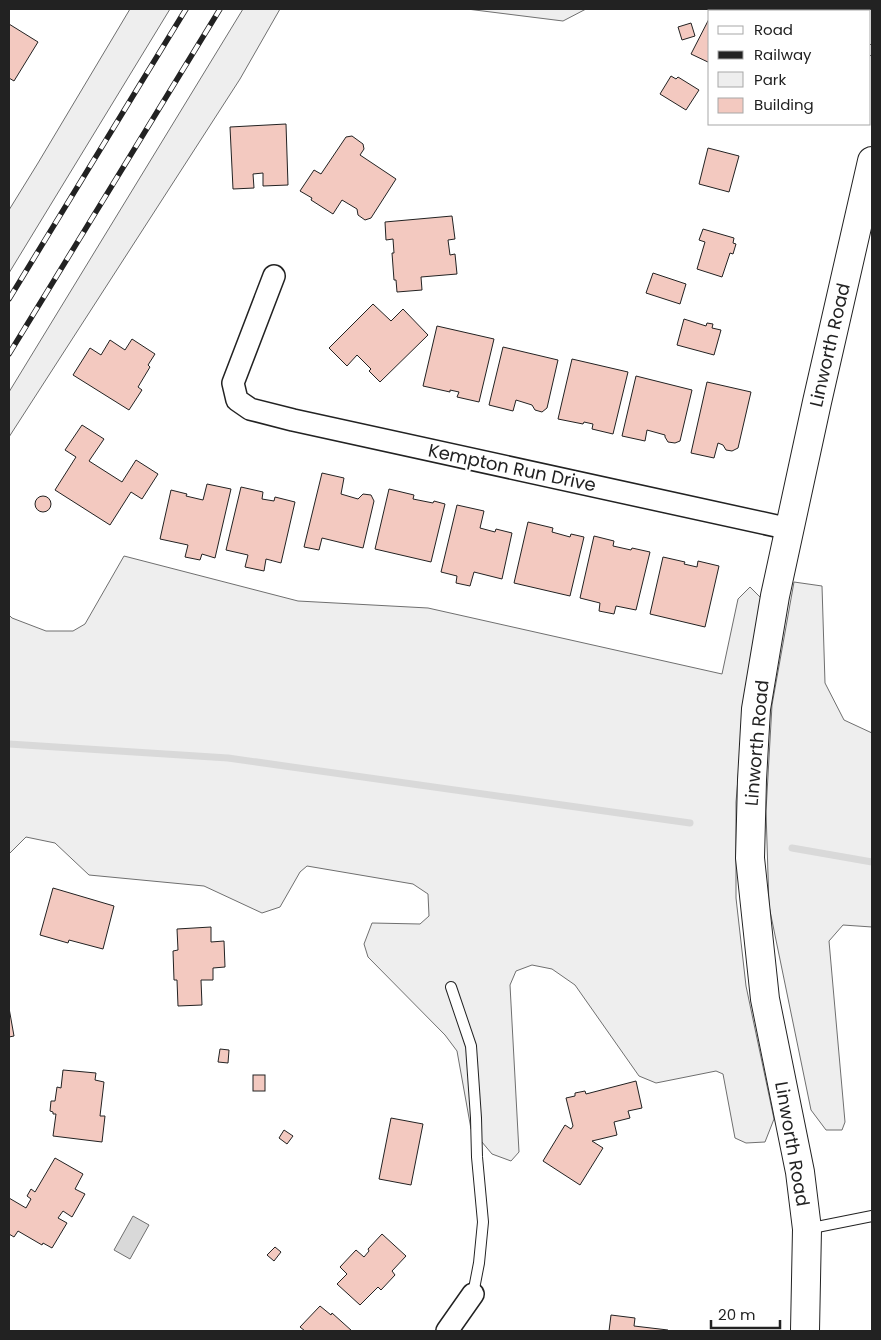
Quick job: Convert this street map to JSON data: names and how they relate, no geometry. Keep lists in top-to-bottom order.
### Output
{
  "streets": {
    "main road": ["Linworth Road"],
    "street": ["Kempton Run Drive"]
  },
  "crossings": [
    ["Linworth Road", "Kempton Run Drive"]
  ],
  "legend": [
    "Road",
    "Railway",
    "Park",
    "Building"
  ],
  "scale_bar": "20 m"
}
